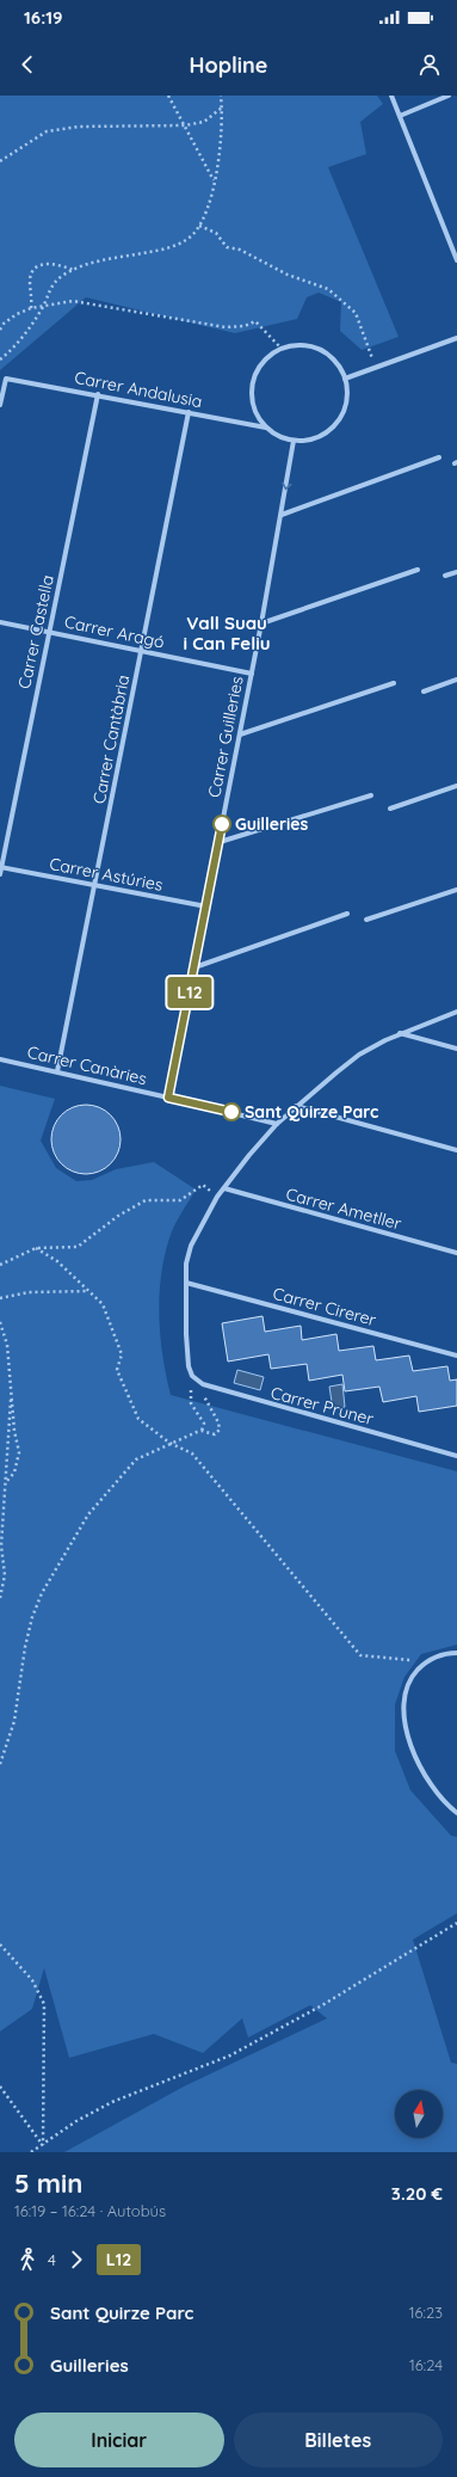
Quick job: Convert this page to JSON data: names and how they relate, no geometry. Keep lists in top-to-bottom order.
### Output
{
  "streets": {
    "street": [
      "Carrer Andalusia",
      "Carrer Castella",
      "Carrer Aragó",
      "Carrer Guilleries",
      "Carrer Cantàbria",
      "Carrer Astúries",
      "Carrer Canàries",
      "Carrer Ametller",
      "Carrer Cirerer",
      "Carrer Pruner"
    ]
  },
  "crossings": [
    ["Carrer Andalusia", "Carrer Castella"],
    ["Carrer Andalusia", "Carrer Guilleries"],
    ["Carrer Andalusia", "Carrer Cantàbria"],
    ["Carrer Castella", "Carrer Aragó"],
    ["Carrer Castella", "Carrer Astúries"],
    ["Carrer Aragó", "Carrer Guilleries"],
    ["Carrer Aragó", "Carrer Cantàbria"],
    ["Carrer Guilleries", "Carrer Astúries"],
    ["Carrer Guilleries", "Carrer Canàries"],
    ["Carrer Cantàbria", "Carrer Astúries"],
    ["Carrer Cantàbria", "Carrer Canàries"]
  ],
  "districts": ["Vall Suau i Can Feliu"],
  "places": ["Guilleries", "Sant Quirze Parc"],
  "lines": ["bus line L12"],
  "north": "top",
  "page": {
    "status": "16:19",
    "header": "Hopline",
    "on_map": "L12",
    "heading": ["5 min", "16:19 – 16:24 · Autobús", "3.20 €"],
    "legs": ["4", "L12"],
    "list": [
      {
        "name": "Sant Quirze Parc",
        "value": "16:23"
      },
      {
        "name": "Guilleries",
        "value": "16:24"
      }
    ],
    "buttons": ["Iniciar", "Billetes"]
  }
}
